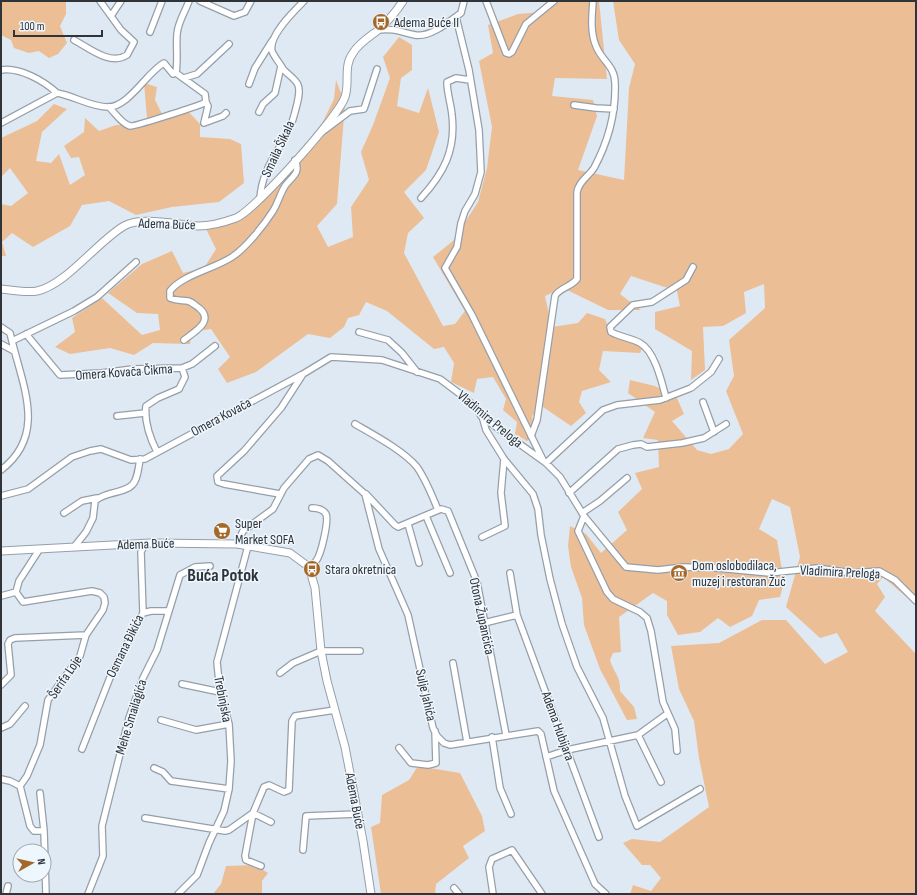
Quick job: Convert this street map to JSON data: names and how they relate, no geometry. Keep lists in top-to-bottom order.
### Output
{
  "streets": {
    "street": [
      "Smaila Šikala",
      "Adema Buće",
      "Omera Kovača Čikma",
      "Omera Kovača",
      "Vladimira Preloga",
      "Otona Župančića",
      "Osmana Đikića",
      "Šerifa Loje",
      "Sulje Jahića",
      "Trebinjska",
      "Mehe Smailagića",
      "Adema Hubijara"
    ]
  },
  "crossings": [
    ["Smaila Šikala", "Adema Buće"],
    ["Adema Buće", "Osmana Đikića"],
    ["Adema Buće", "Trebinjska"],
    ["Omera Kovača", "Vladimira Preloga"],
    ["Otona Župančića", "Sulje Jahića"]
  ],
  "districts": ["Buća Potok"],
  "places": {
    "bus stop": ["Adema Buće II", "Stara okretnica"],
    "supermarket": ["Super Market SOFA"],
    "museum": ["Dom oslobodilaca, muzej i restoran Žuč"]
  },
  "scale_bar": "100 m",
  "north": "right"
}
